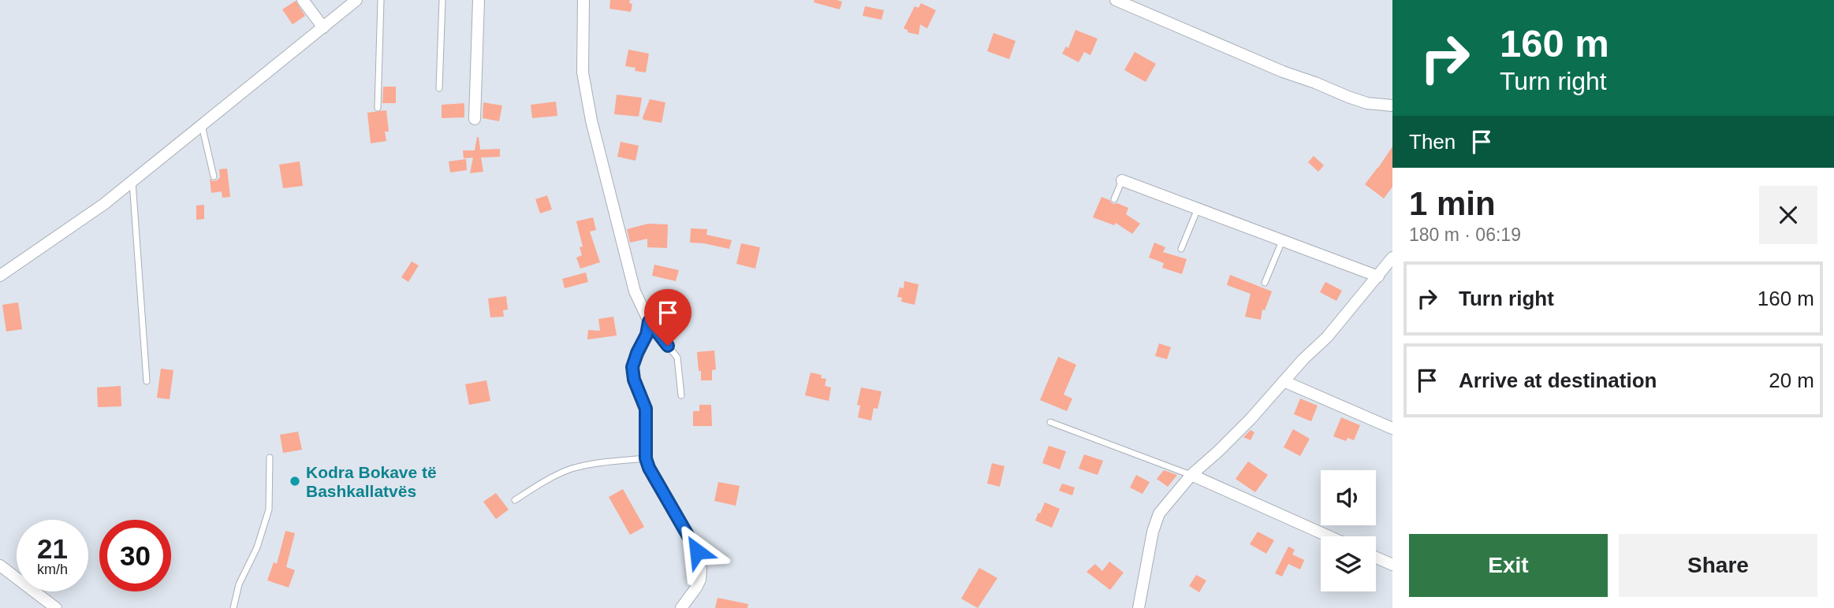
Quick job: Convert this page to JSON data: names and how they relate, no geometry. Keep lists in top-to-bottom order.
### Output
{
  "places": ["Kodra Bokave të Bashkallatvës"],
  "page": {
    "turn": ["160 m", "Turn right"],
    "then": "Then",
    "heading": ["1 min", "180 m · 06:19"],
    "list": [
      {
        "name": "Turn right",
        "value": "160 m"
      },
      {
        "name": "Arrive at destination",
        "value": "20 m"
      }
    ],
    "speed": "21 km/h",
    "limit": "30",
    "buttons": ["Exit", "Share"]
  }
}
